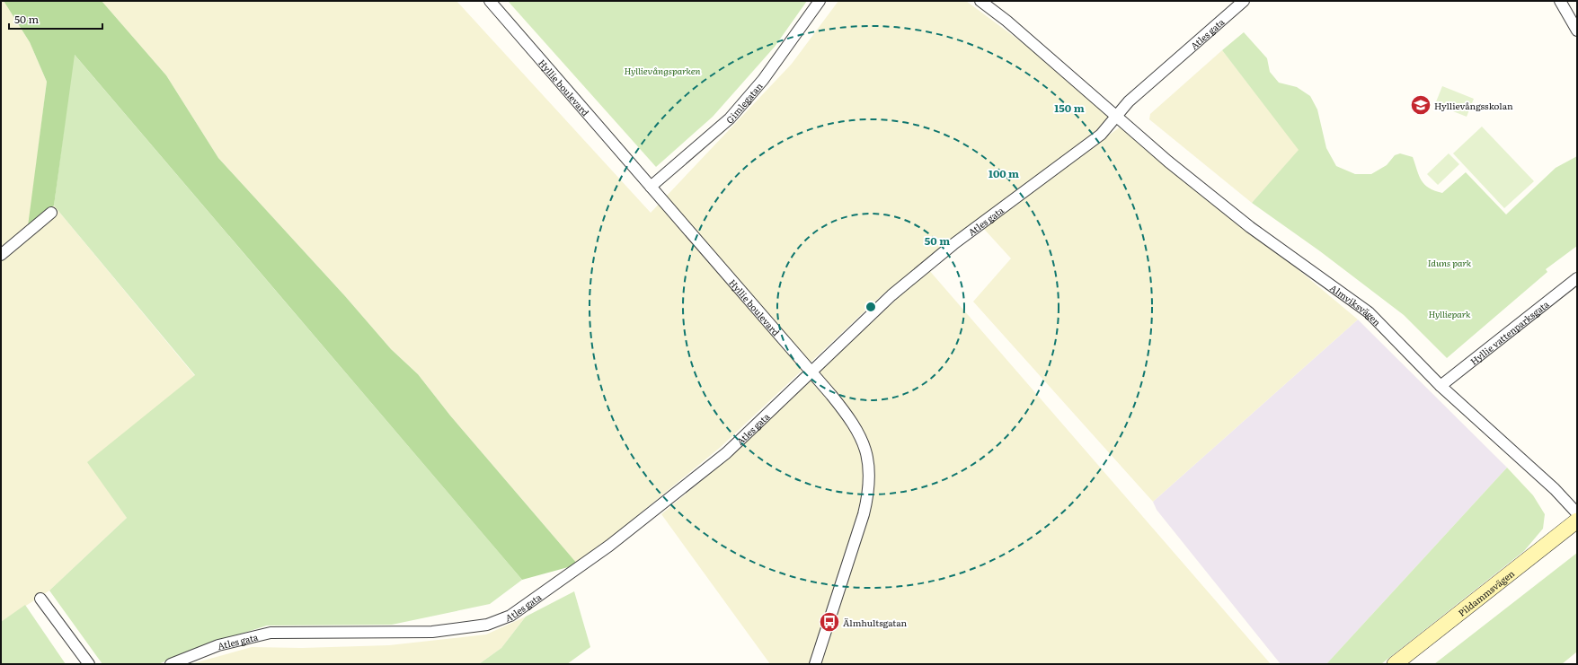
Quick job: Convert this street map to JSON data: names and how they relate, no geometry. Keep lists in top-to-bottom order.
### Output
{
  "streets": {
    "main road": ["Pildammsvägen"],
    "street": [
      "Atles gata",
      "Hyllie boulevard",
      "Gimlegatan",
      "Almviksvägen",
      "Hyllie vattenparksgata"
    ]
  },
  "crossings": [
    ["Atles gata", "Hyllie boulevard"],
    ["Atles gata", "Almviksvägen"],
    ["Hyllie boulevard", "Gimlegatan"],
    ["Almviksvägen", "Hyllie vattenparksgata"]
  ],
  "parks": ["Hyllievångsparken", "Iduns park", "Hylliepark"],
  "places": {
    "school or university": ["Hyllievångsskolan"],
    "bus stop": ["Älmhultsgatan"]
  },
  "scale_bar": "50 m",
  "rings": ["150 m", "100 m", "50 m"]
}
